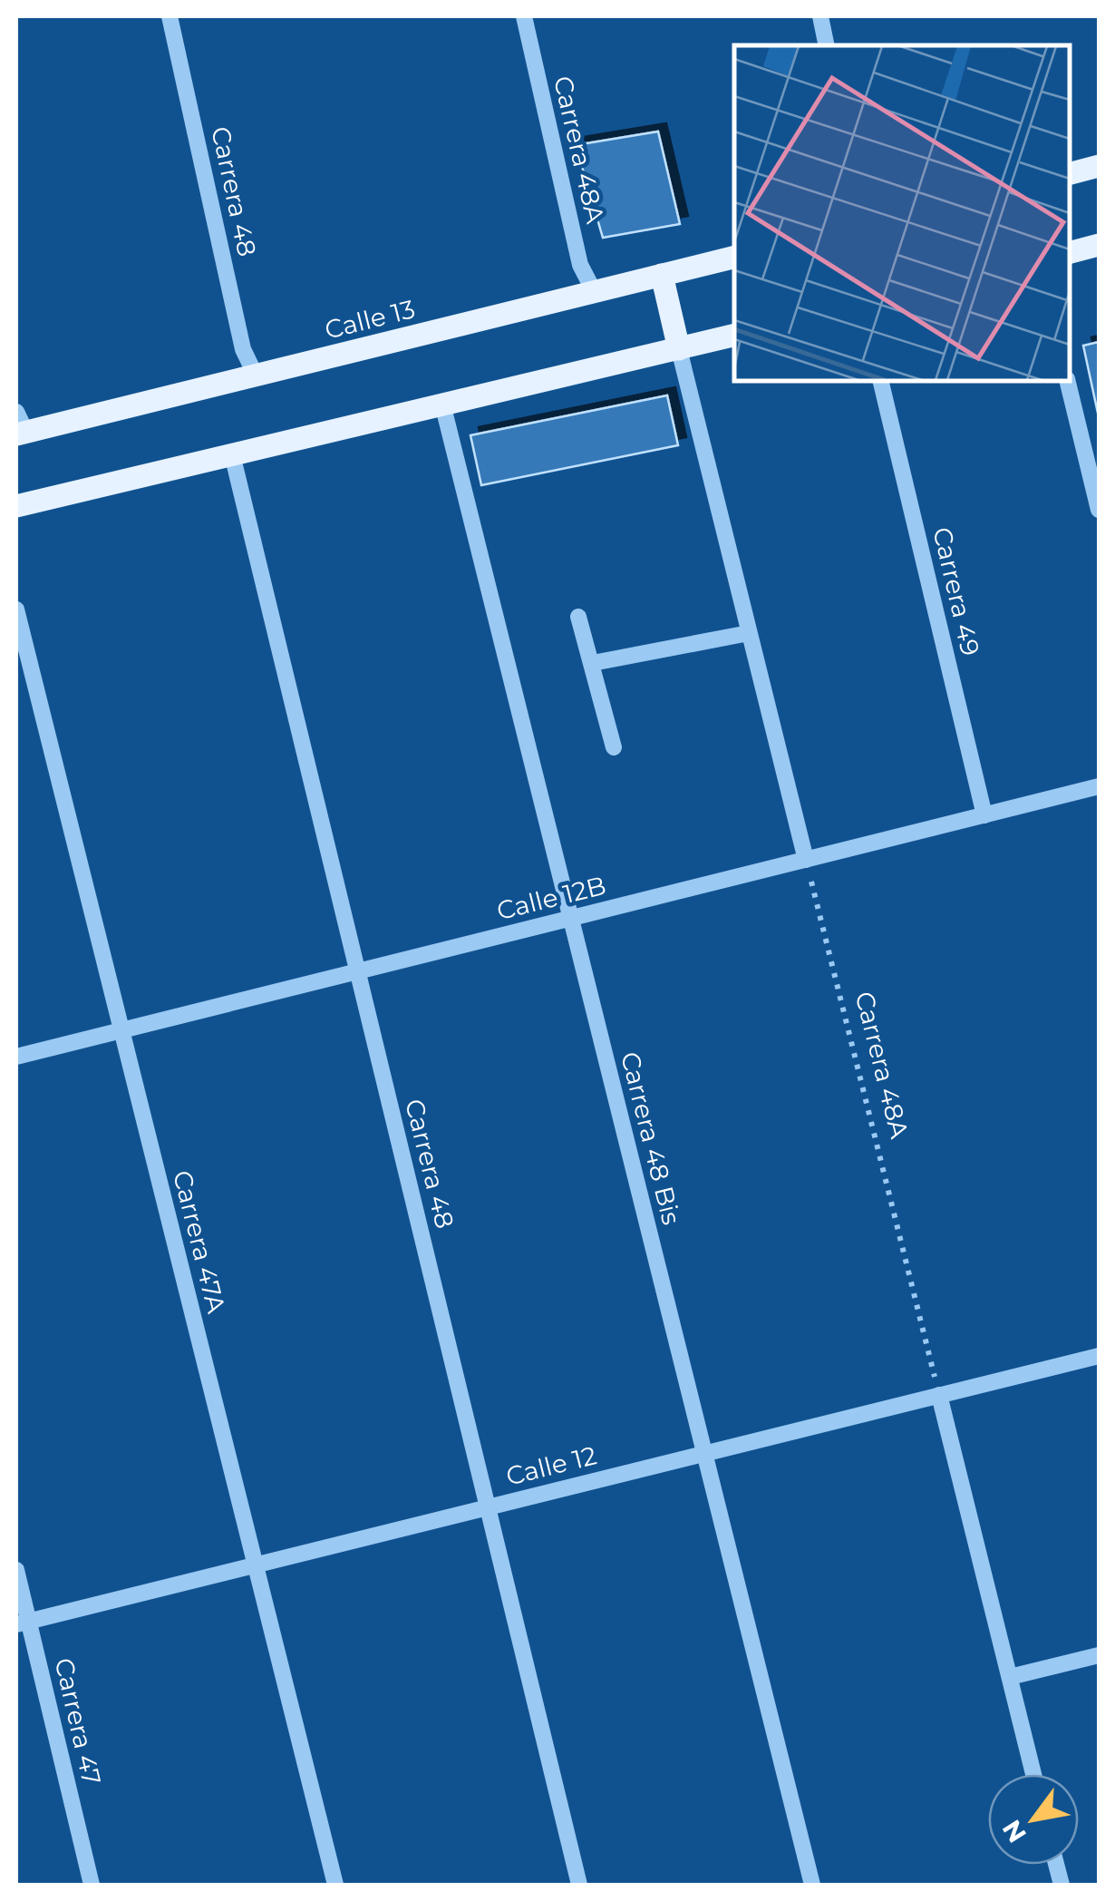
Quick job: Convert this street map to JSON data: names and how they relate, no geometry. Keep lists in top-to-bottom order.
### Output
{
  "streets": {
    "main road": ["Calle 13"],
    "street": [
      "Carrera 48A",
      "Carrera 48",
      "Carrera 49",
      "Calle 12B",
      "Carrera 48 Bis",
      "Carrera 47A",
      "Calle 12",
      "Carrera 47"
    ]
  },
  "crossings": [
    ["Carrera 48A", "Calle 13"],
    ["Carrera 48A", "Calle 12B"],
    ["Carrera 48A", "Calle 12"],
    ["Carrera 48", "Calle 13"],
    ["Carrera 48", "Calle 12B"],
    ["Carrera 48", "Calle 12"],
    ["Carrera 49", "Calle 12B"],
    ["Calle 12B", "Carrera 48 Bis"],
    ["Calle 12B", "Carrera 47A"],
    ["Carrera 48 Bis", "Calle 12"],
    ["Carrera 47A", "Calle 12"],
    ["Calle 12", "Carrera 47"]
  ],
  "north": "bottom left"
}
